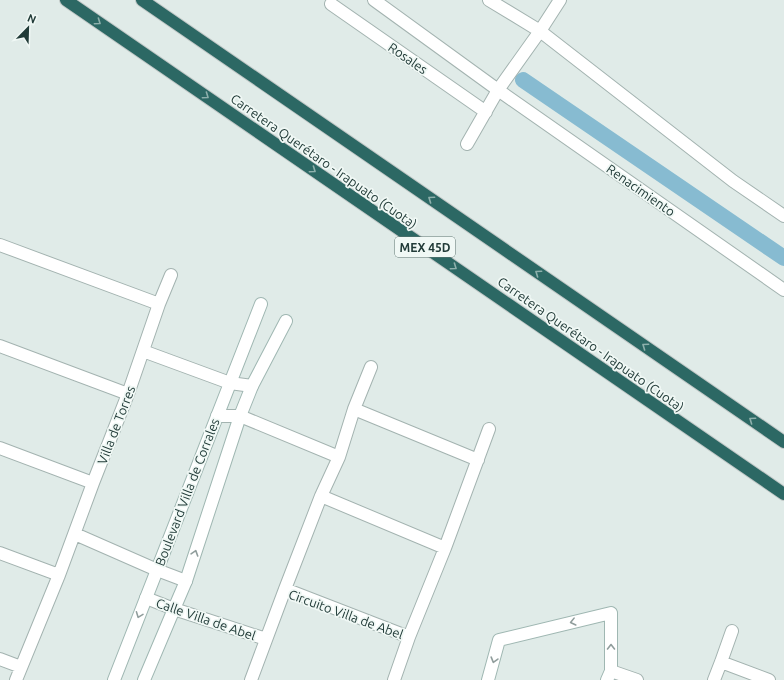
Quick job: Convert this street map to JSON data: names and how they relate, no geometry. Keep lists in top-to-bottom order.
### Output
{
  "streets": {
    "highway": ["Carretera Querétaro - Irapuato (Cuota)", "MEX 45D"],
    "street": [
      "Rosales",
      "Renacimiento",
      "Villa de Torres",
      "Boulevard Villa de Corrales",
      "Circuito Villa de Abel",
      "Calle Villa de Abel"
    ]
  },
  "crossings": [
    ["Boulevard Villa de Corrales", "Calle Villa de Abel"],
    ["Circuito Villa de Abel", "Calle Villa de Abel"]
  ],
  "north": "top right"
}
